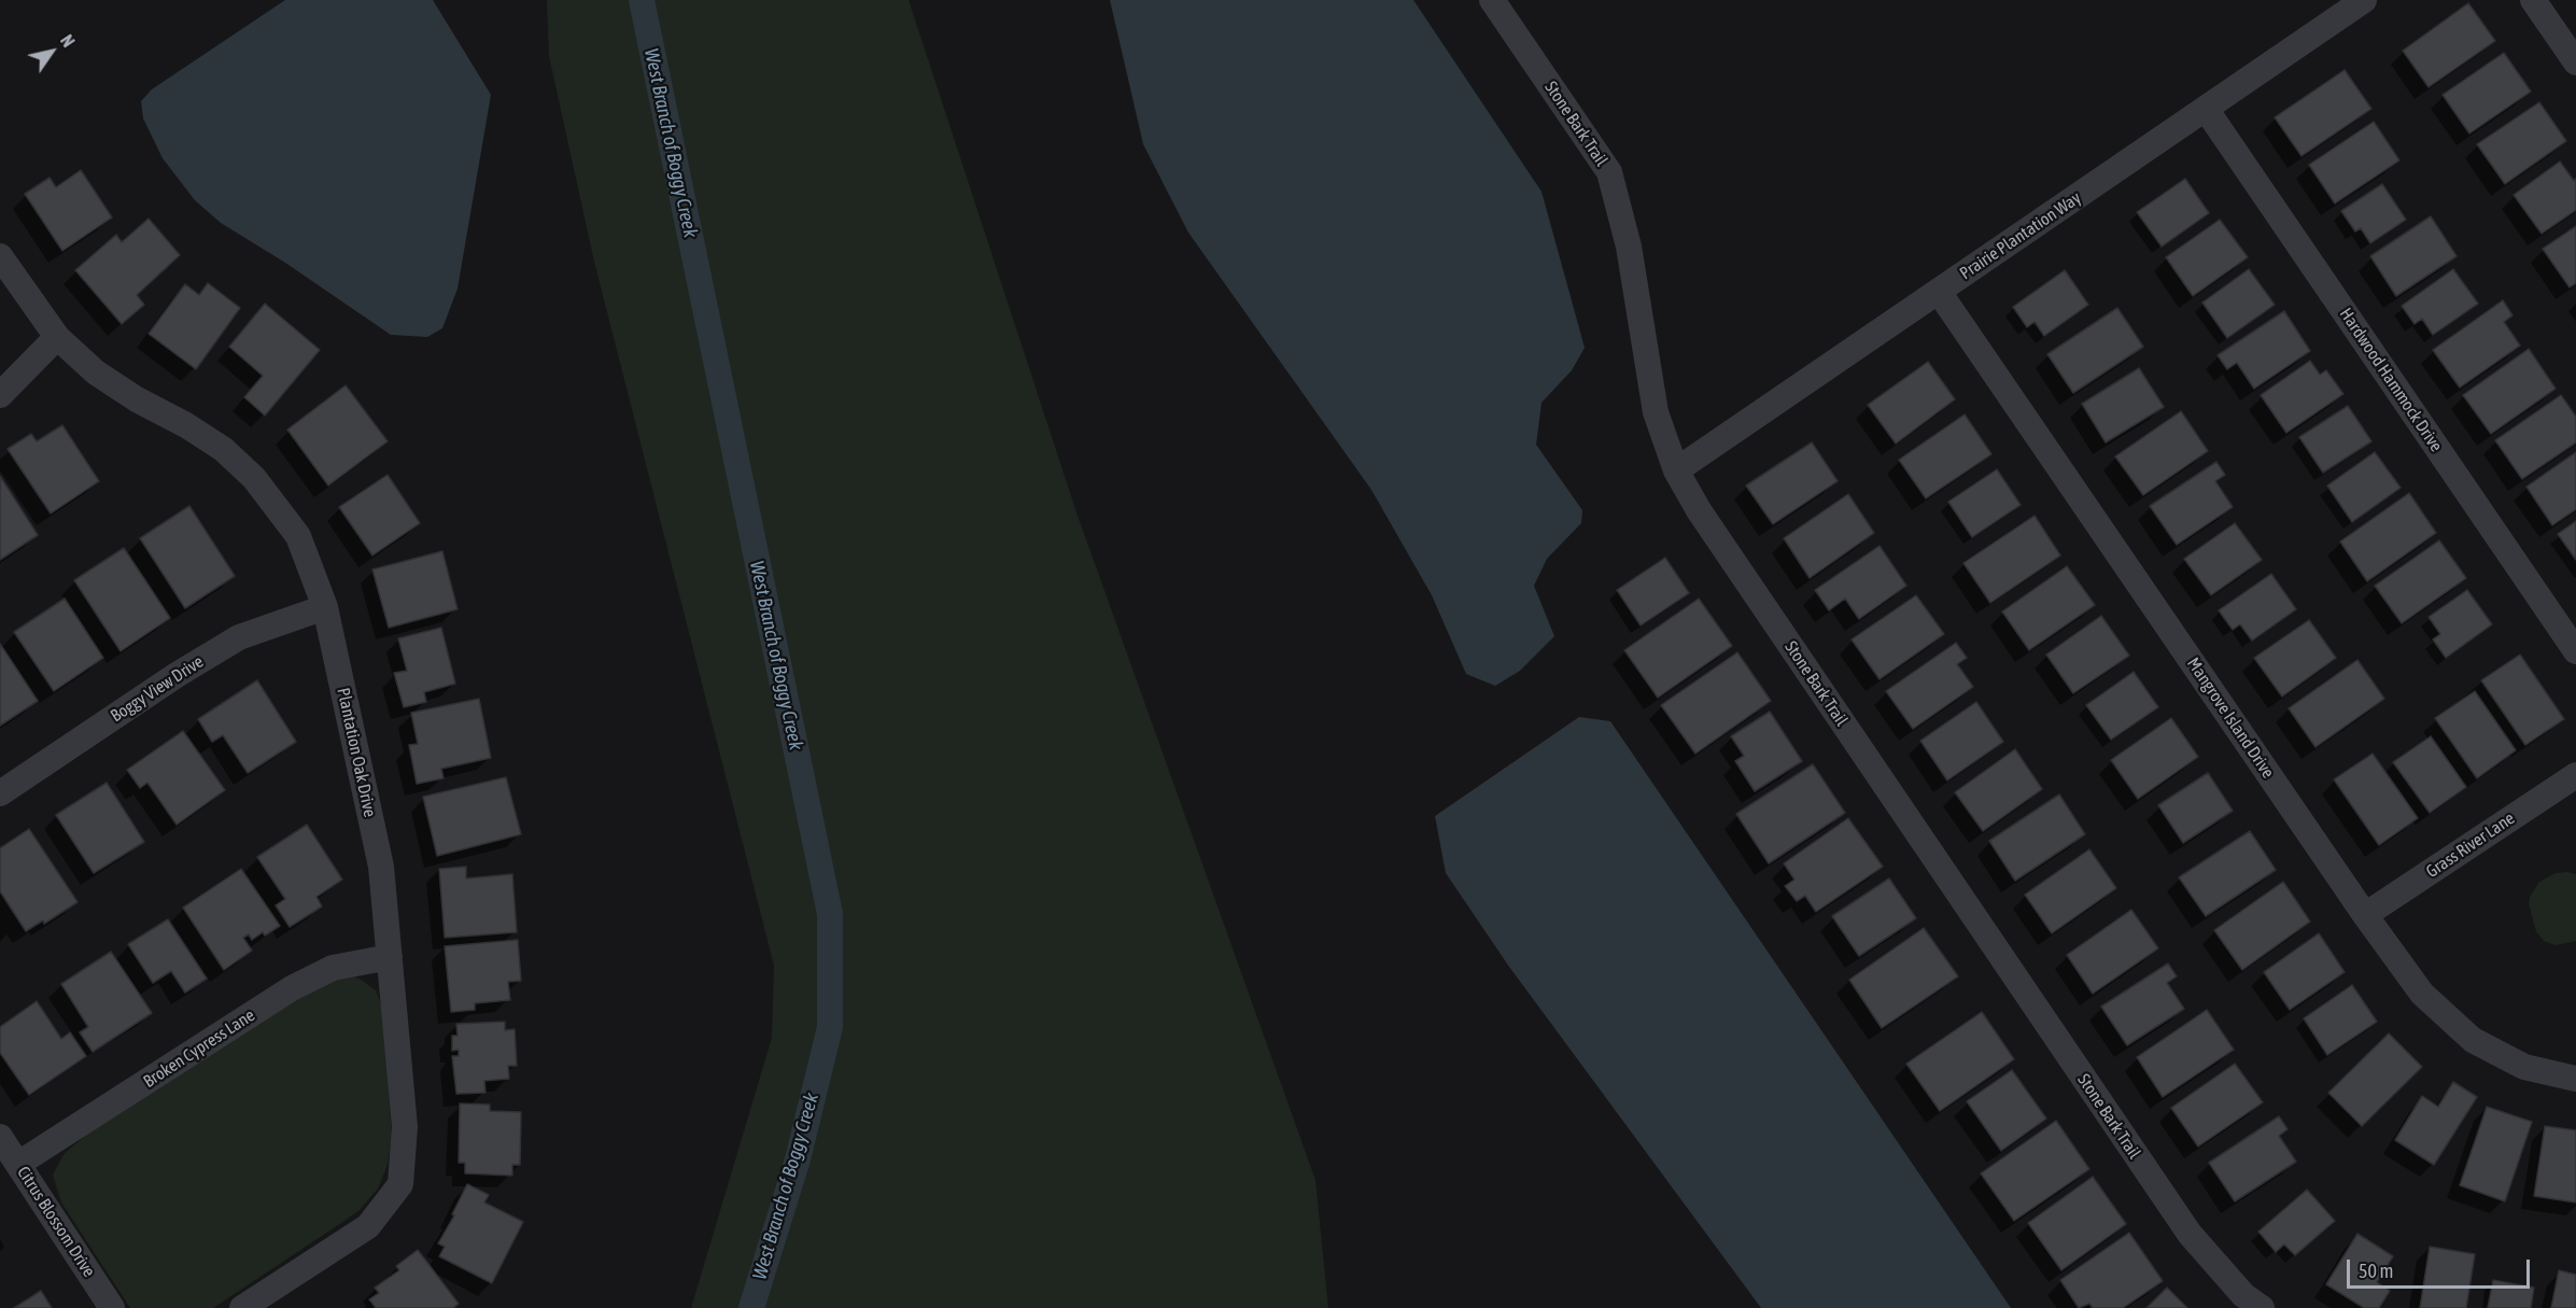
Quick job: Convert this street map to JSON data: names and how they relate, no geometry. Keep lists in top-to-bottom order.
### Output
{
  "streets": {
    "street": [
      "Stone Bark Trail",
      "Prairie Plantation Way",
      "Hardwood Hammock Drive",
      "Boggy View Drive",
      "Mangrove Island Drive",
      "Plantation Oak Drive",
      "Grass River Lane",
      "Broken Cypress Lane",
      "Citrus Blossom Drive"
    ]
  },
  "crossings": [
    ["Stone Bark Trail", "Prairie Plantation Way"],
    ["Prairie Plantation Way", "Hardwood Hammock Drive"],
    ["Prairie Plantation Way", "Mangrove Island Drive"],
    ["Boggy View Drive", "Plantation Oak Drive"],
    ["Mangrove Island Drive", "Grass River Lane"],
    ["Plantation Oak Drive", "Broken Cypress Lane"],
    ["Broken Cypress Lane", "Citrus Blossom Drive"]
  ],
  "water": ["West Branch of Boggy Creek"],
  "scale_bar": "50 m",
  "north": "top right"
}
